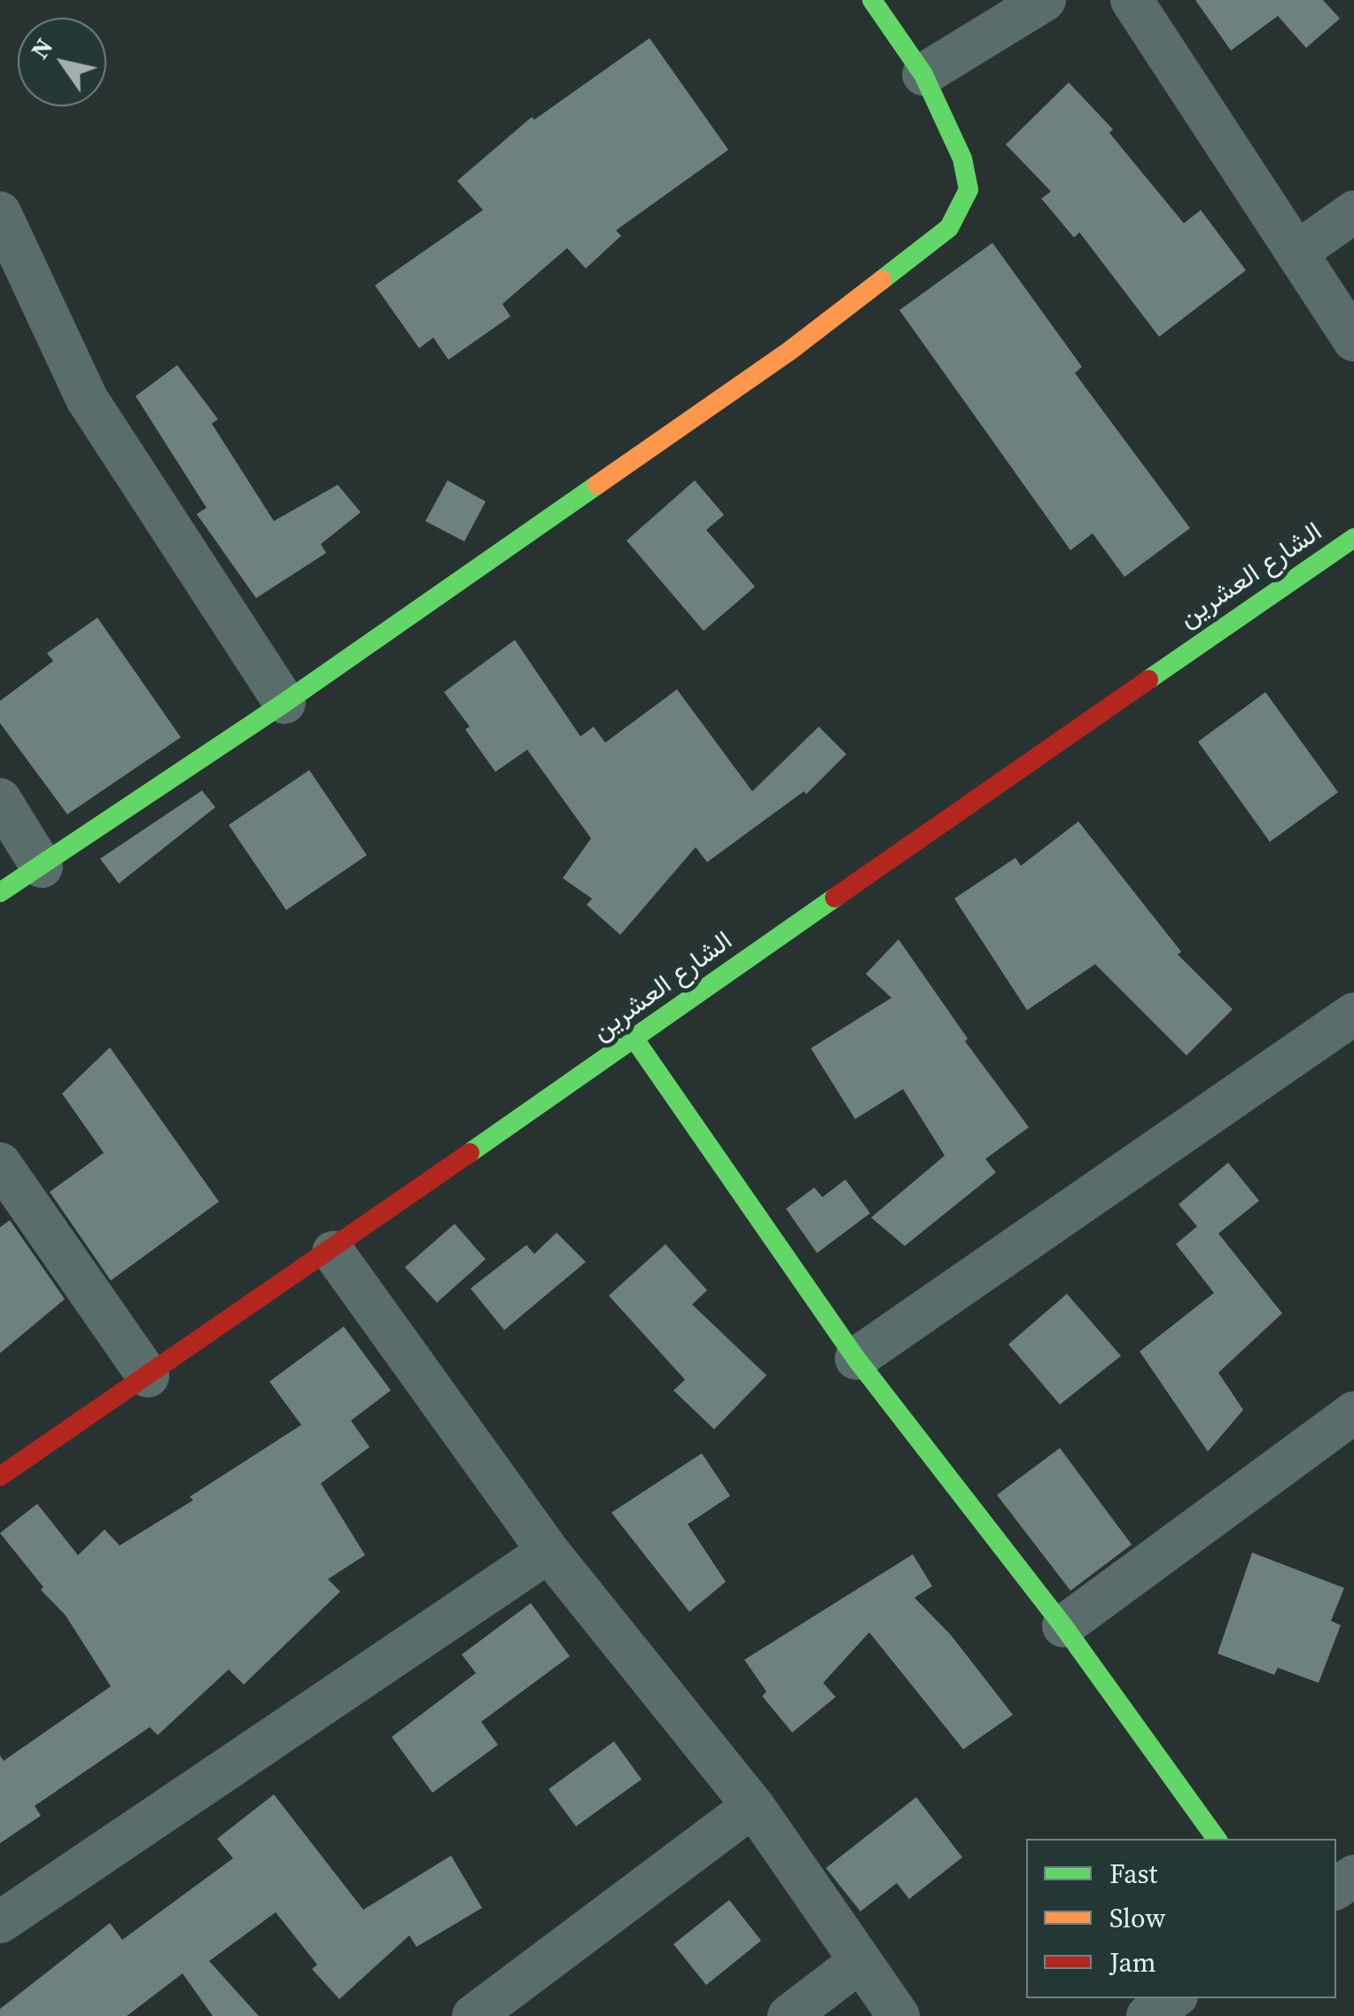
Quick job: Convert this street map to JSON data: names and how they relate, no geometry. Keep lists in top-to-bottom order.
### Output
{
  "streets": {
    "street": ["الشارع العشرين"]
  },
  "legend": ["Fast", "Slow", "Jam"],
  "north": "top left"
}
